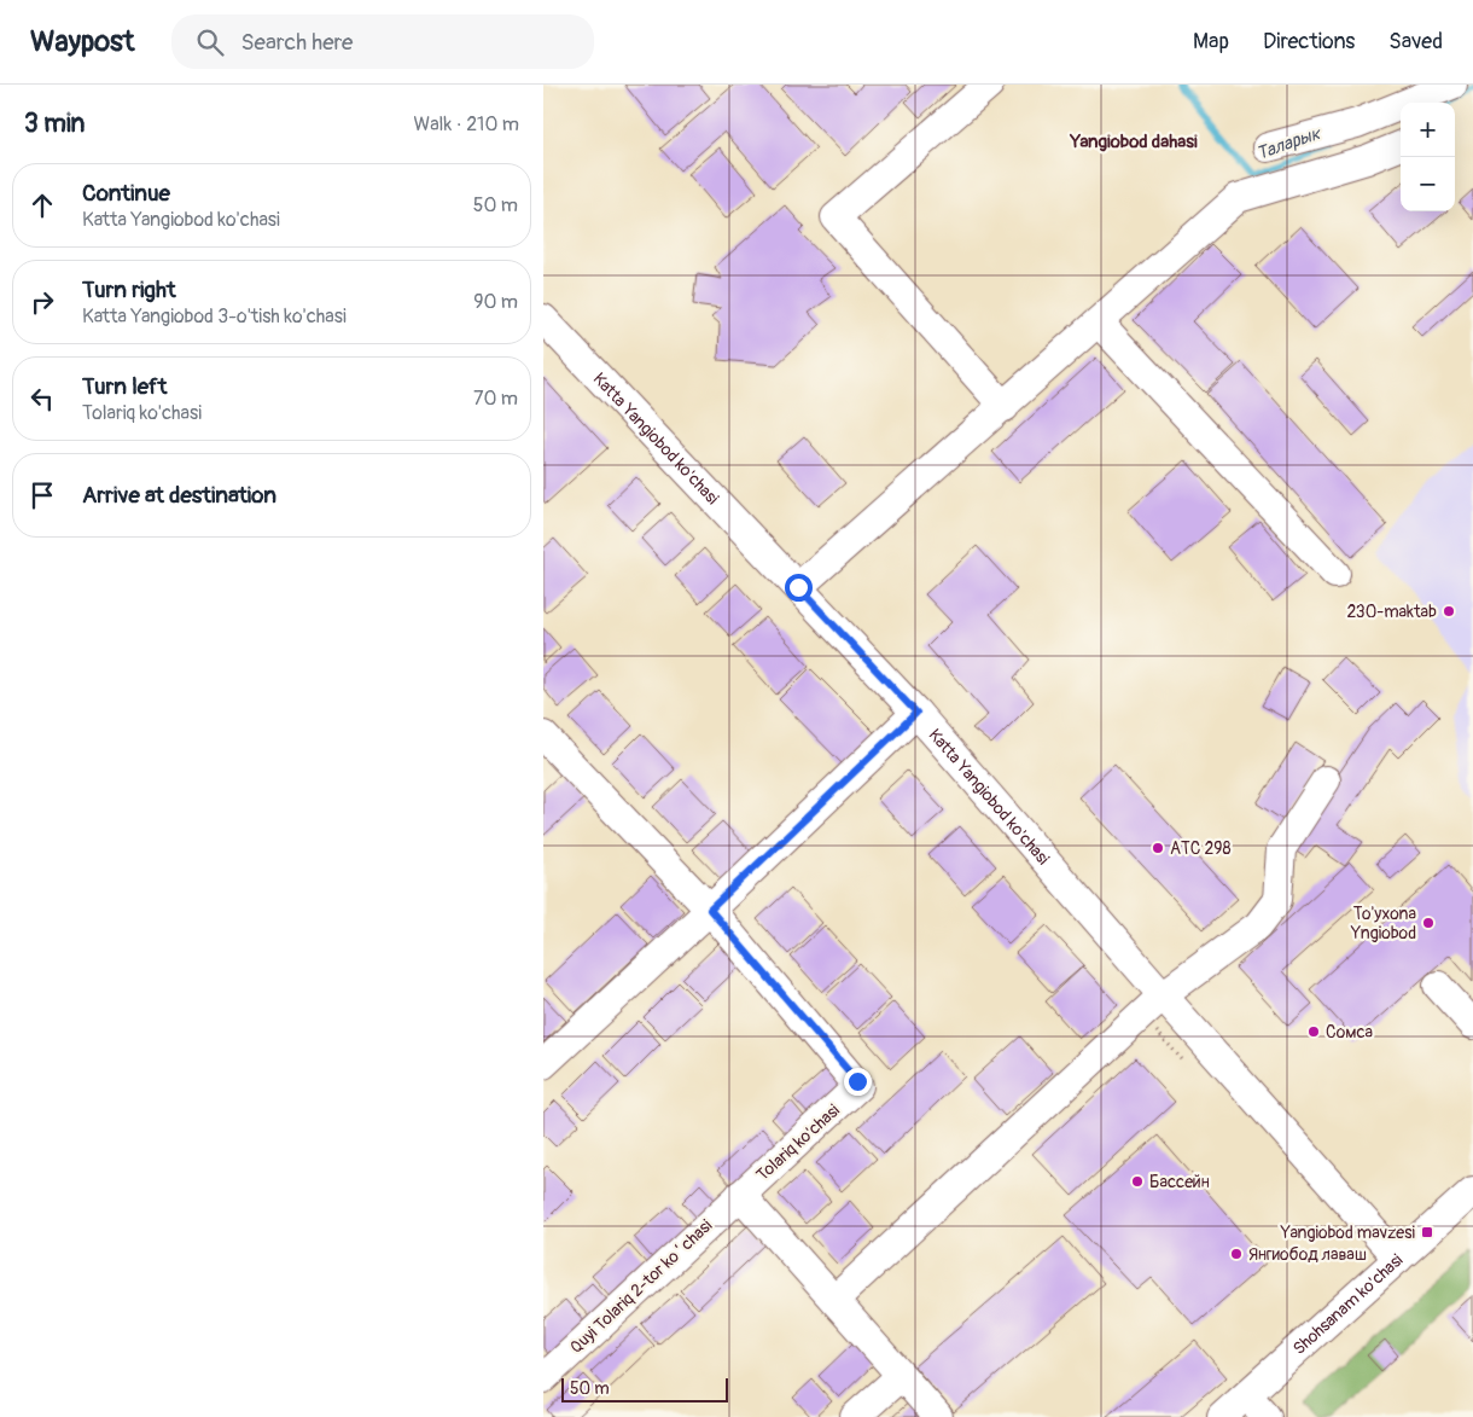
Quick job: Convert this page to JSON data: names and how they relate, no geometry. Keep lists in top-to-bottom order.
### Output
{
  "streets": {
    "street": [
      "Katta Yangiobod ko'chasi",
      "Tolariq ko'chasi",
      "Quyi Tolariq 2-tor koʻchasi",
      "Shohsanam ko'chasi"
    ]
  },
  "crossings": [
    ["Katta Yangiobod ko'chasi", "Shohsanam ko'chasi"],
    ["Tolariq ko'chasi", "Quyi Tolariq 2-tor koʻchasi"]
  ],
  "districts": ["Yangiobod dahasi"],
  "water": ["Таларык"],
  "places": {
    "other": [
      "230-maktab",
      "АТС 298",
      "To'yxona Yngiobod",
      "Сомса",
      "Бассейн",
      "Янгиобод лаваш"
    ],
    "transit": ["Yangiobod mavzesi"]
  },
  "scale_bar": "50 m",
  "page": {
    "header": "Waypost",
    "search": "Search here",
    "nav": ["Map", "Directions", "Saved"],
    "heading": ["3 min", "Walk · 210 m"],
    "map_buttons": ["+", "−"],
    "list": [
      ["Continue", "Katta Yangiobod ko'chasi", "50 m"],
      ["Turn right", "Katta Yangiobod 3-o'tish ko'chasi", "90 m"],
      ["Turn left", "Tolariq ko'chasi", "70 m"],
      "Arrive at destination"
    ],
    "scale": "50 m"
  }
}
